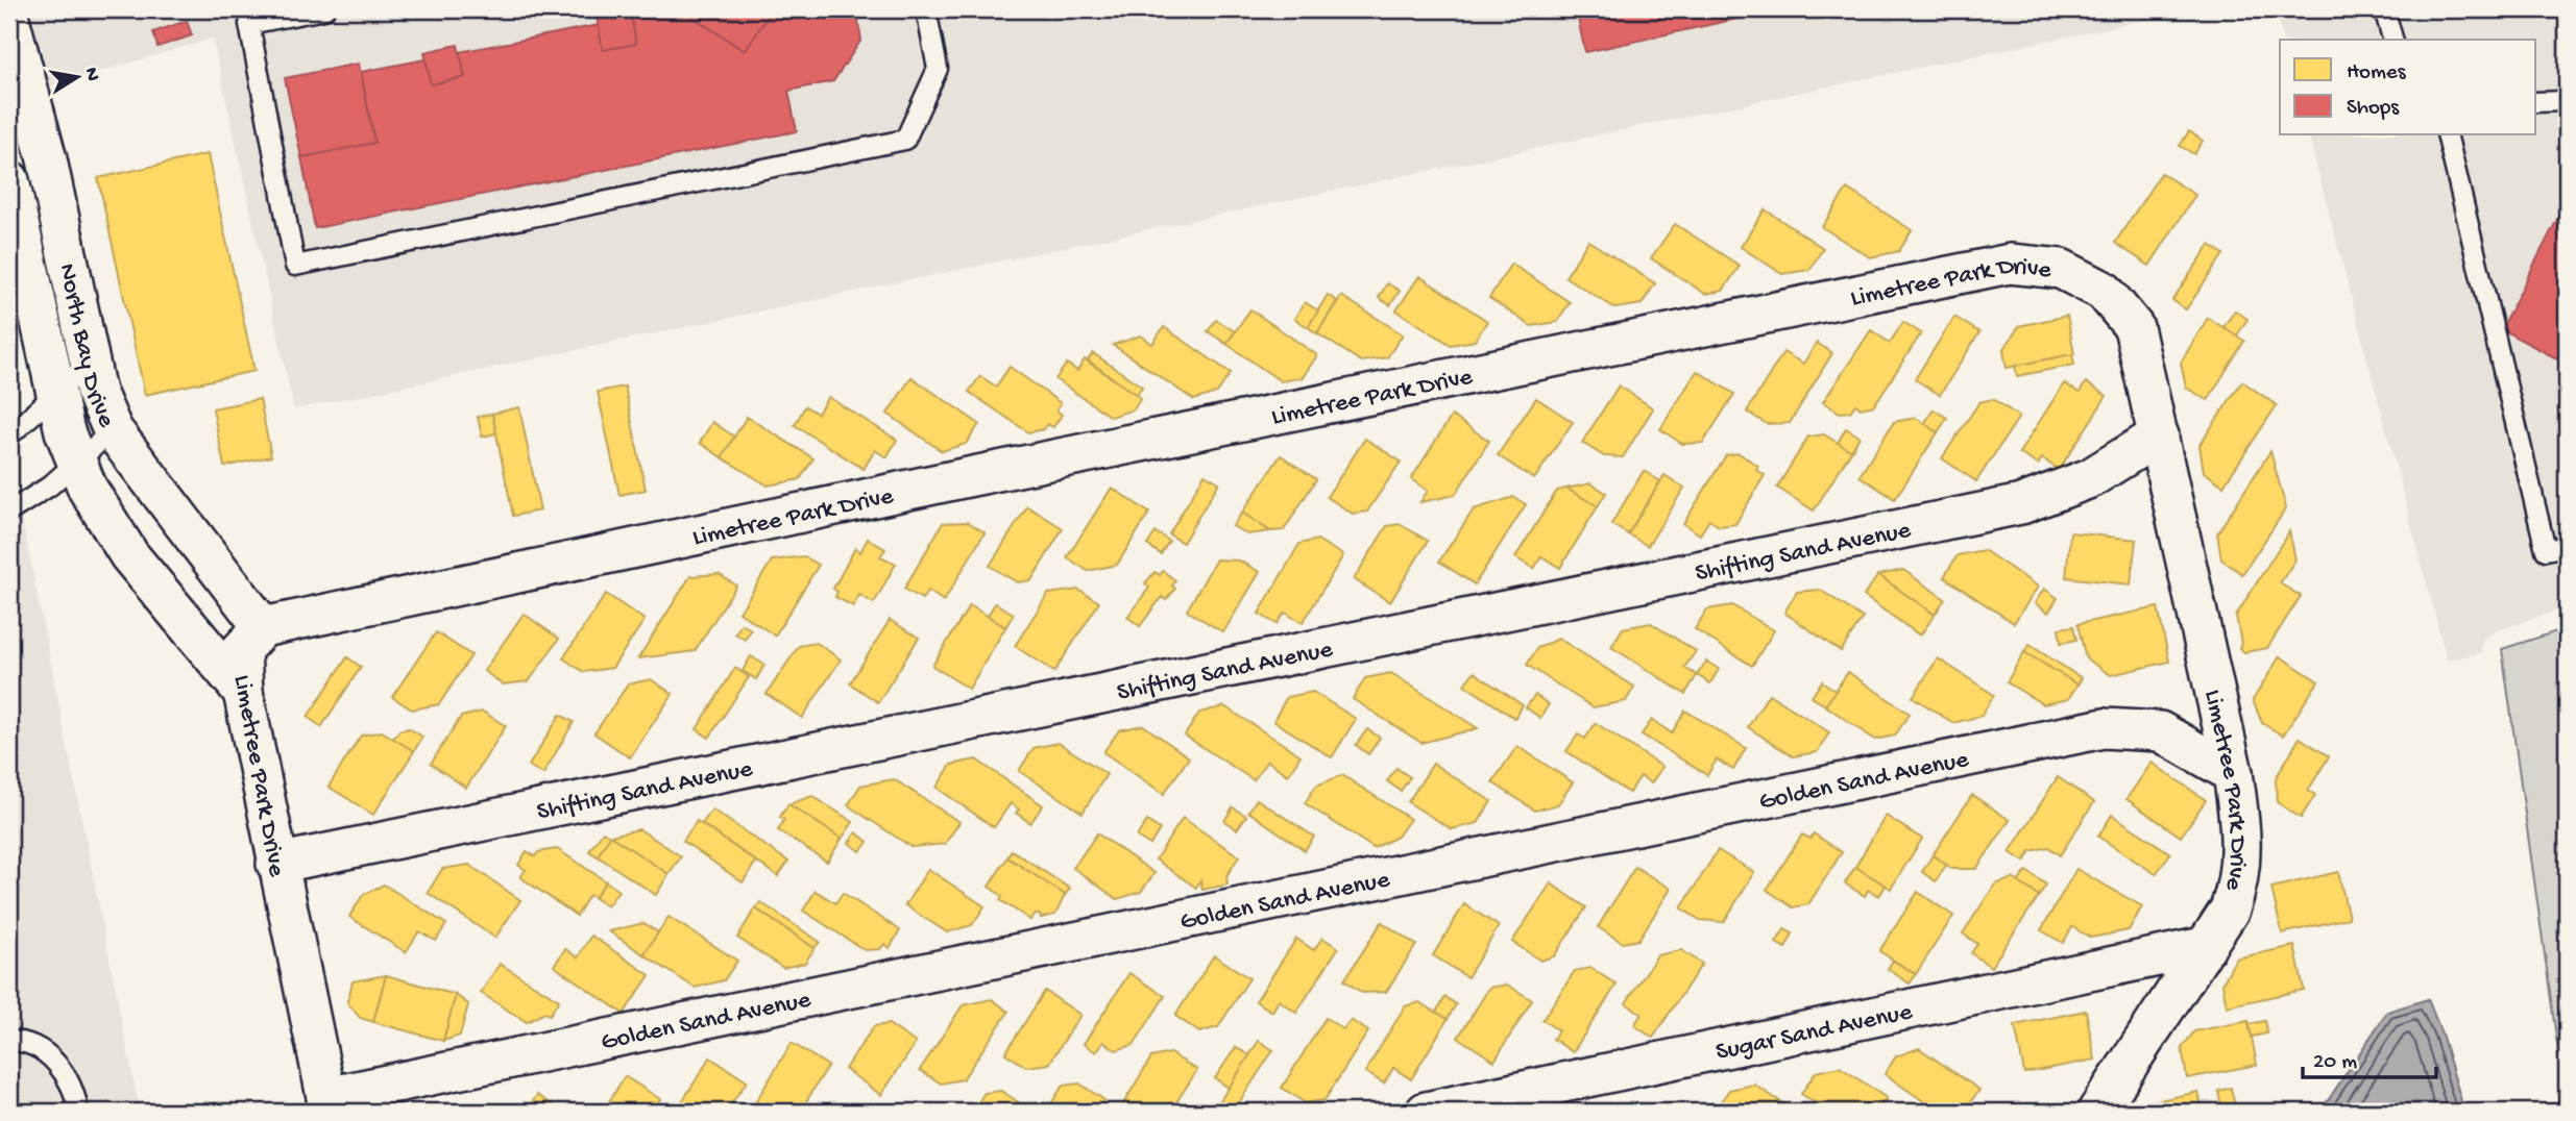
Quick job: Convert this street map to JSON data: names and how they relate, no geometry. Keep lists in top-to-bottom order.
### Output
{
  "streets": {
    "street": [
      "Limetree Park Drive",
      "North Bay Drive",
      "Shifting Sand Avenue",
      "Golden Sand Avenue",
      "Sugar Sand Avenue"
    ]
  },
  "crossings": [
    ["Limetree Park Drive", "North Bay Drive"],
    ["Limetree Park Drive", "Shifting Sand Avenue"],
    ["Limetree Park Drive", "Golden Sand Avenue"],
    ["Limetree Park Drive", "Sugar Sand Avenue"]
  ],
  "legend": ["Homes", "Shops"],
  "scale_bar": "20 m",
  "north": "right"
}
